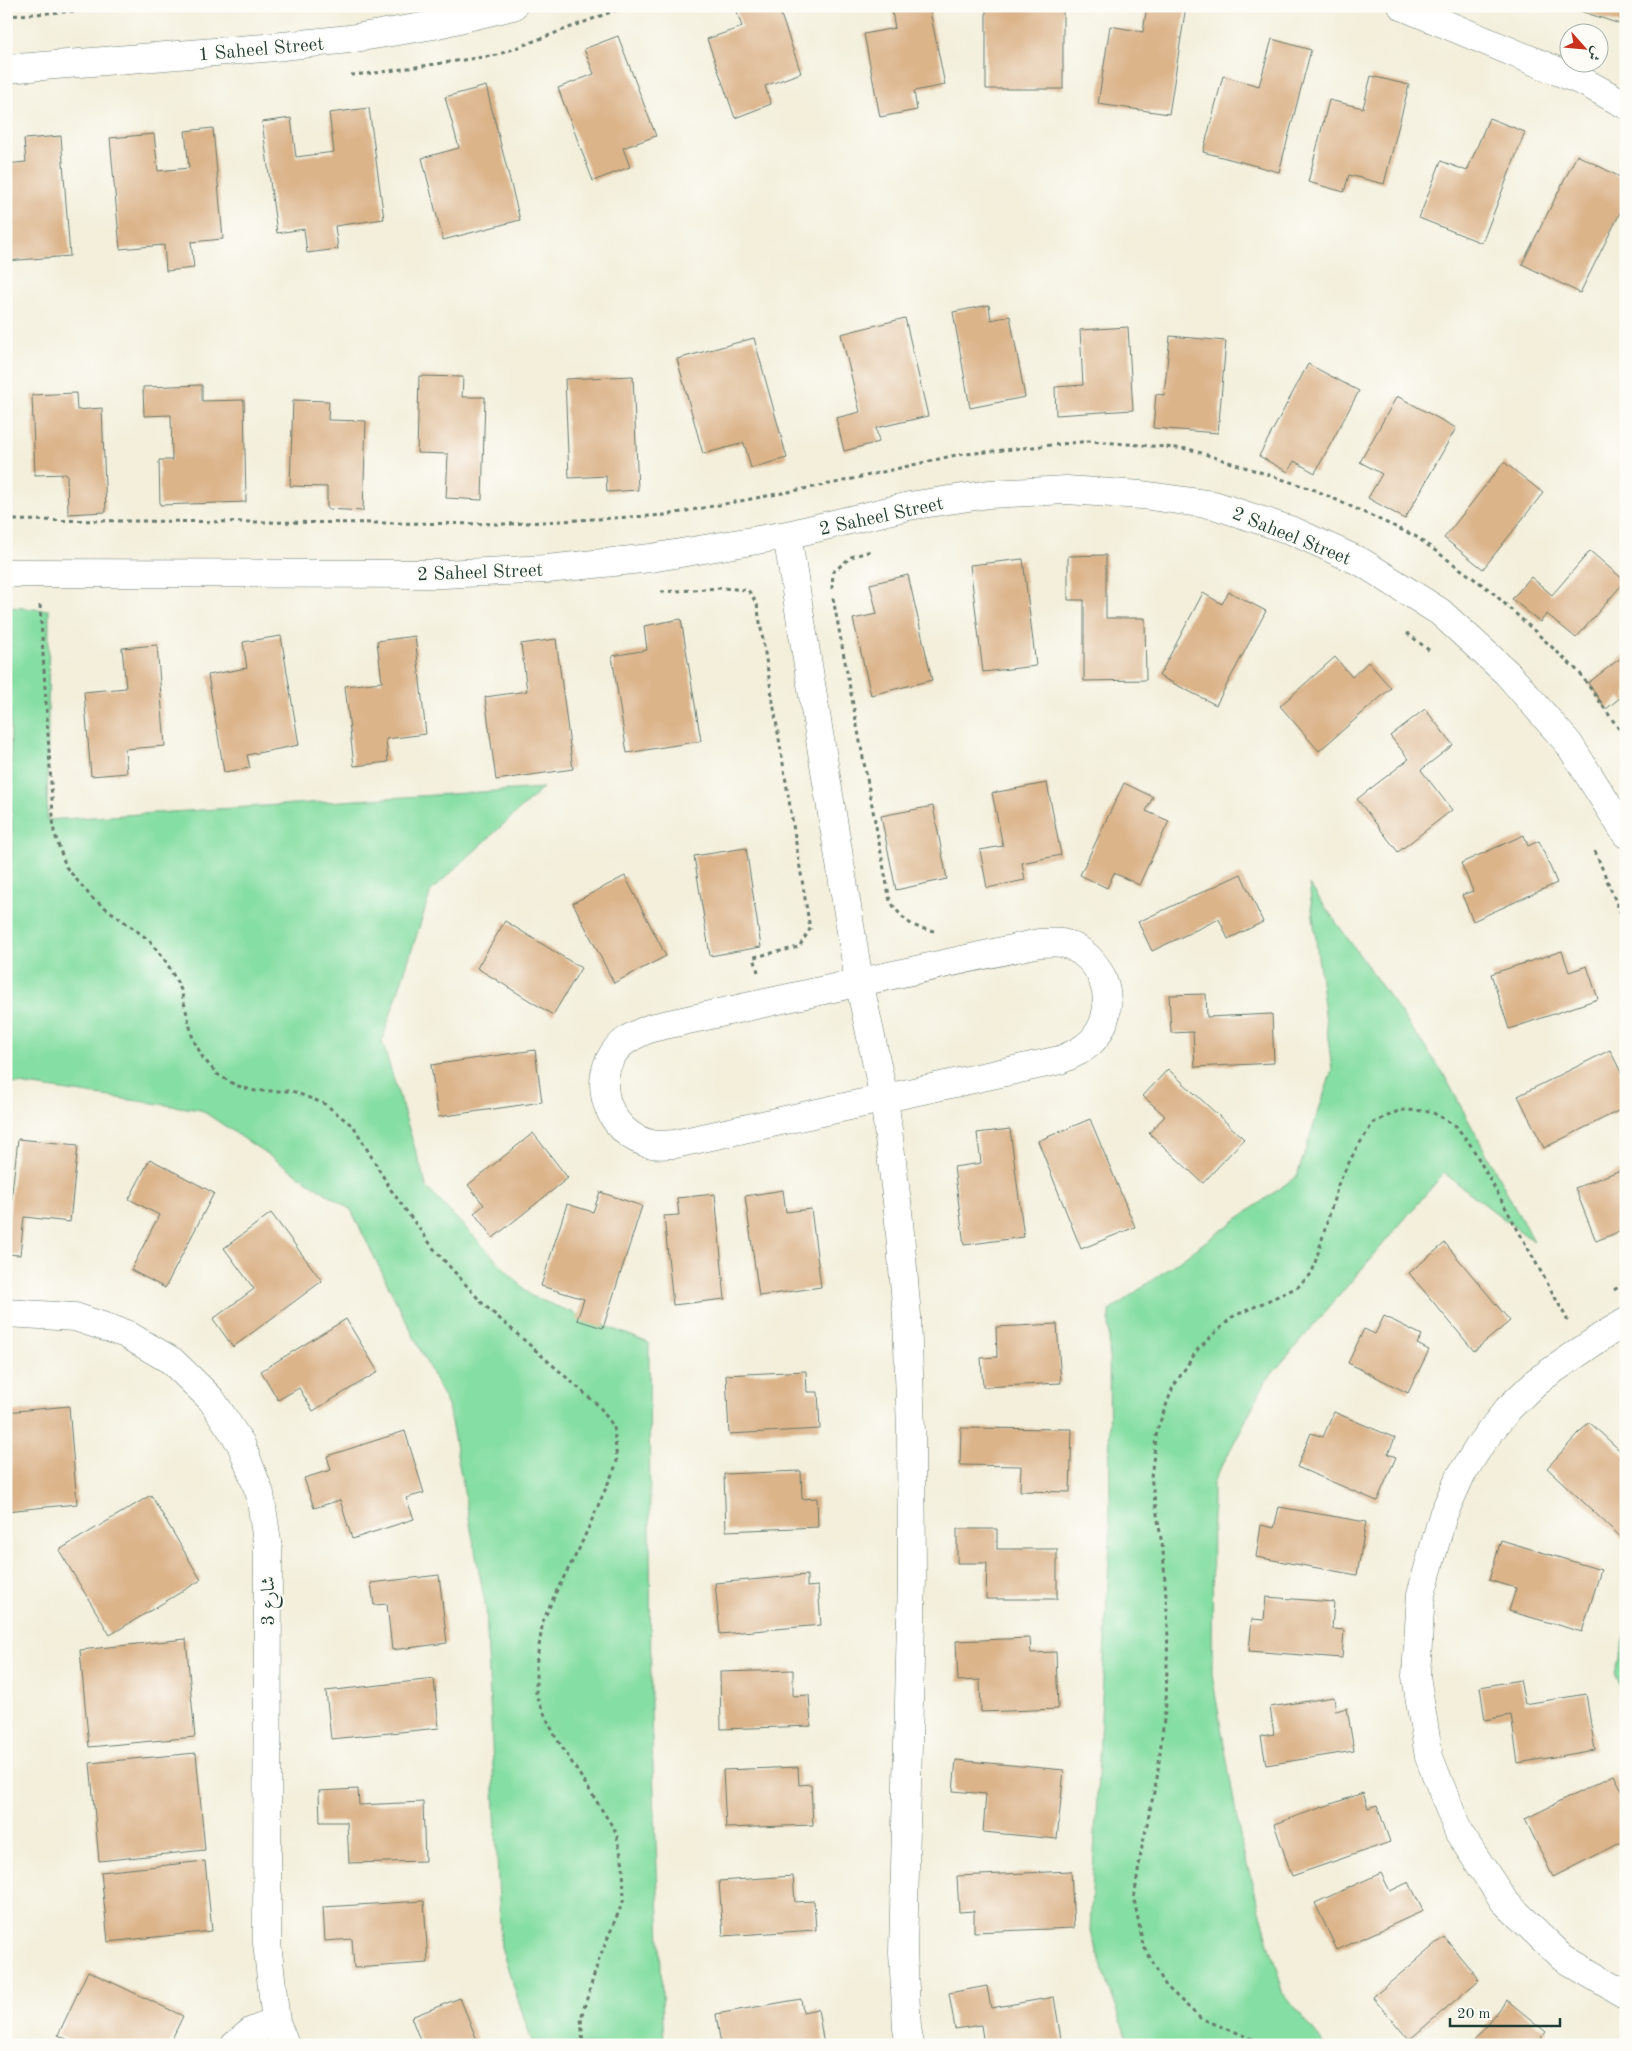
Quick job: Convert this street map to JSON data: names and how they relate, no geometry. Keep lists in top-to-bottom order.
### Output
{
  "streets": {
    "street": ["1 Saheel Street", "2 Saheel Street", "3 شارع"]
  },
  "scale_bar": "20 m",
  "north": "bottom right"
}
